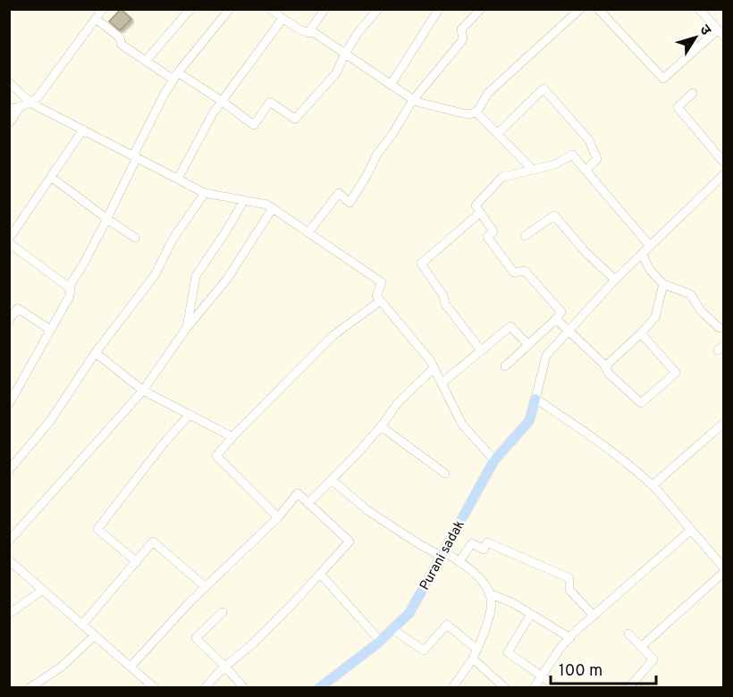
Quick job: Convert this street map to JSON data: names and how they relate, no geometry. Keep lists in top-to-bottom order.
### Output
{
  "streets": {
    "main road": ["Purani sadak"]
  },
  "scale_bar": "100 m",
  "north": "top right"
}
